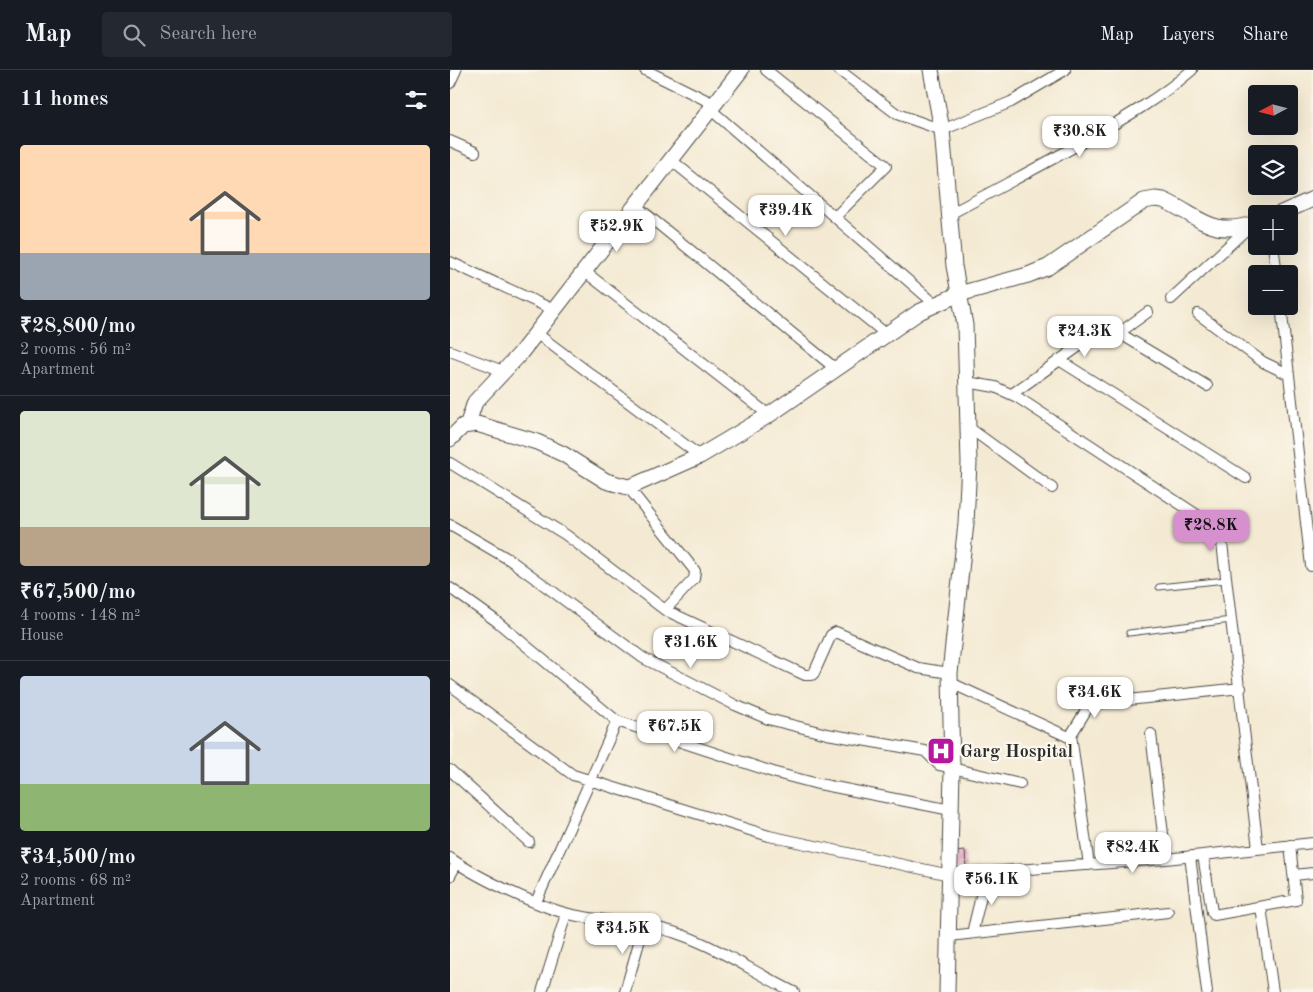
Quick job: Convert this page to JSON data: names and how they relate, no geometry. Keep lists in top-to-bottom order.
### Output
{
  "places": {
    "hospital": ["Garg Hospital"]
  },
  "north": "left",
  "page": {
    "header": "Map",
    "search": "Search here",
    "nav": ["Map", "Layers", "Share"],
    "heading": "11 homes",
    "map_buttons": ["+", "−"],
    "price": [
      "₹30.8K",
      "₹39.4K",
      "₹52.9K",
      "₹24.3K",
      "₹28.8K",
      "₹31.6K",
      "₹34.6K",
      "₹67.5K",
      "₹82.4K",
      "₹56.1K",
      "₹34.5K"
    ],
    "list": [
      {
        "name": "₹28,800/mo",
        "note": "2 rooms · 56 m² · Apartment"
      },
      {
        "name": "₹67,500/mo",
        "note": "4 rooms · 148 m² · House"
      },
      {
        "name": "₹34,500/mo",
        "note": "2 rooms · 68 m² · Apartment"
      }
    ]
  }
}
